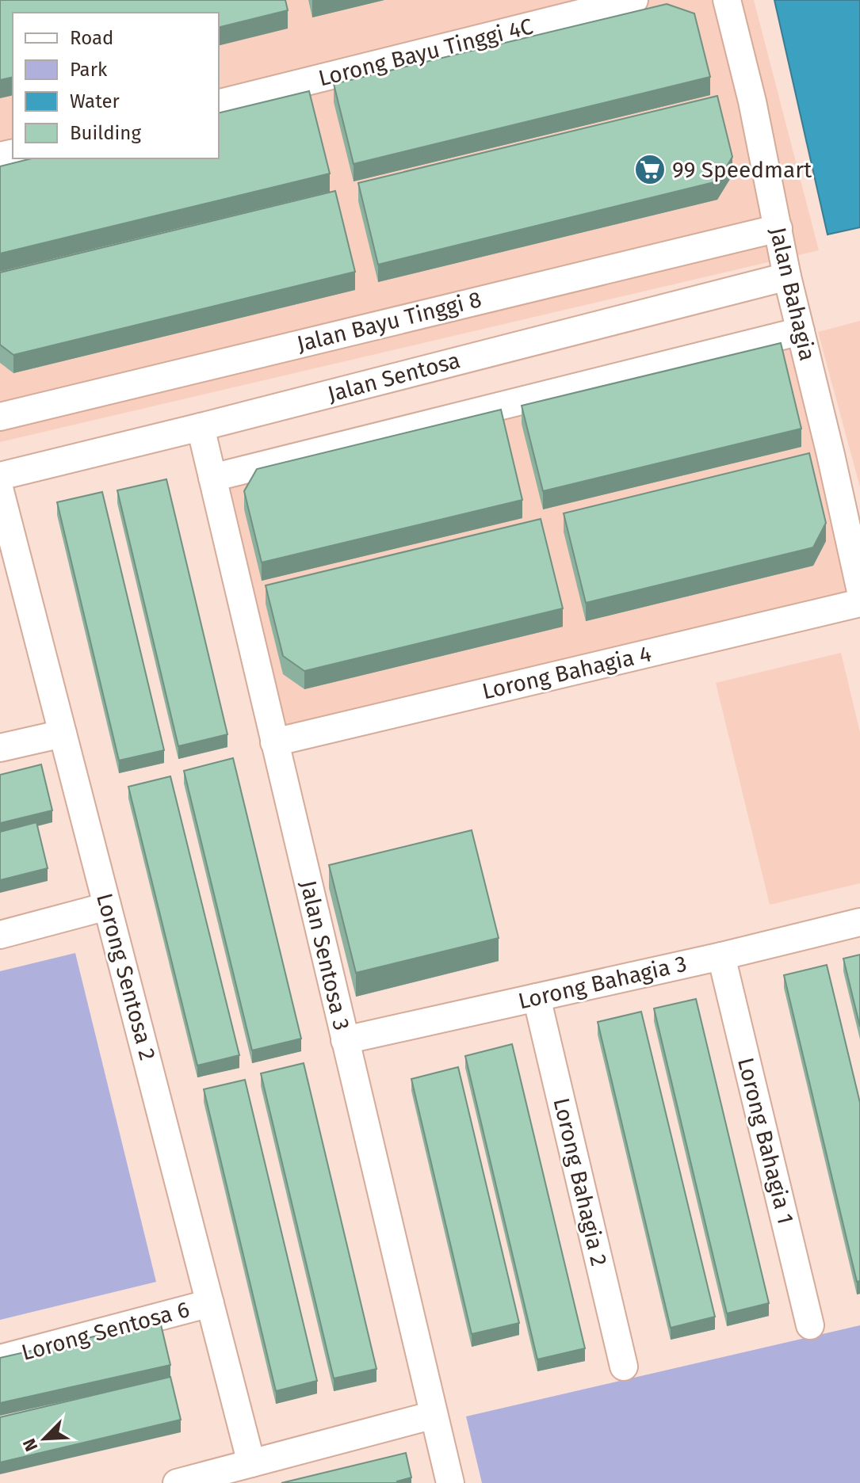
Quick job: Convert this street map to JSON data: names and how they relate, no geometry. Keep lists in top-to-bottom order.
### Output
{
  "streets": {
    "street": [
      "Lorong Bayu Tinggi 4C",
      "Jalan Bahagia",
      "Jalan Bayu Tinggi 8",
      "Jalan Sentosa",
      "Lorong Bahagia 4",
      "Jalan Sentosa 3",
      "Lorong Sentosa 2",
      "Lorong Bahagia 3",
      "Lorong Bahagia 1",
      "Lorong Bahagia 2",
      "Lorong Sentosa 6"
    ]
  },
  "crossings": [
    ["Jalan Bahagia", "Jalan Bayu Tinggi 8"],
    ["Jalan Bahagia", "Jalan Sentosa"],
    ["Jalan Sentosa", "Jalan Sentosa 3"],
    ["Lorong Bahagia 4", "Jalan Sentosa 3"],
    ["Jalan Sentosa 3", "Lorong Bahagia 3"],
    ["Lorong Sentosa 2", "Lorong Sentosa 6"],
    ["Lorong Bahagia 3", "Lorong Bahagia 1"],
    ["Lorong Bahagia 3", "Lorong Bahagia 2"]
  ],
  "places": {
    "supermarket": ["99 Speedmart"]
  },
  "legend": [
    "Road",
    "Park",
    "Water",
    "Building"
  ],
  "north": "bottom left"
}
